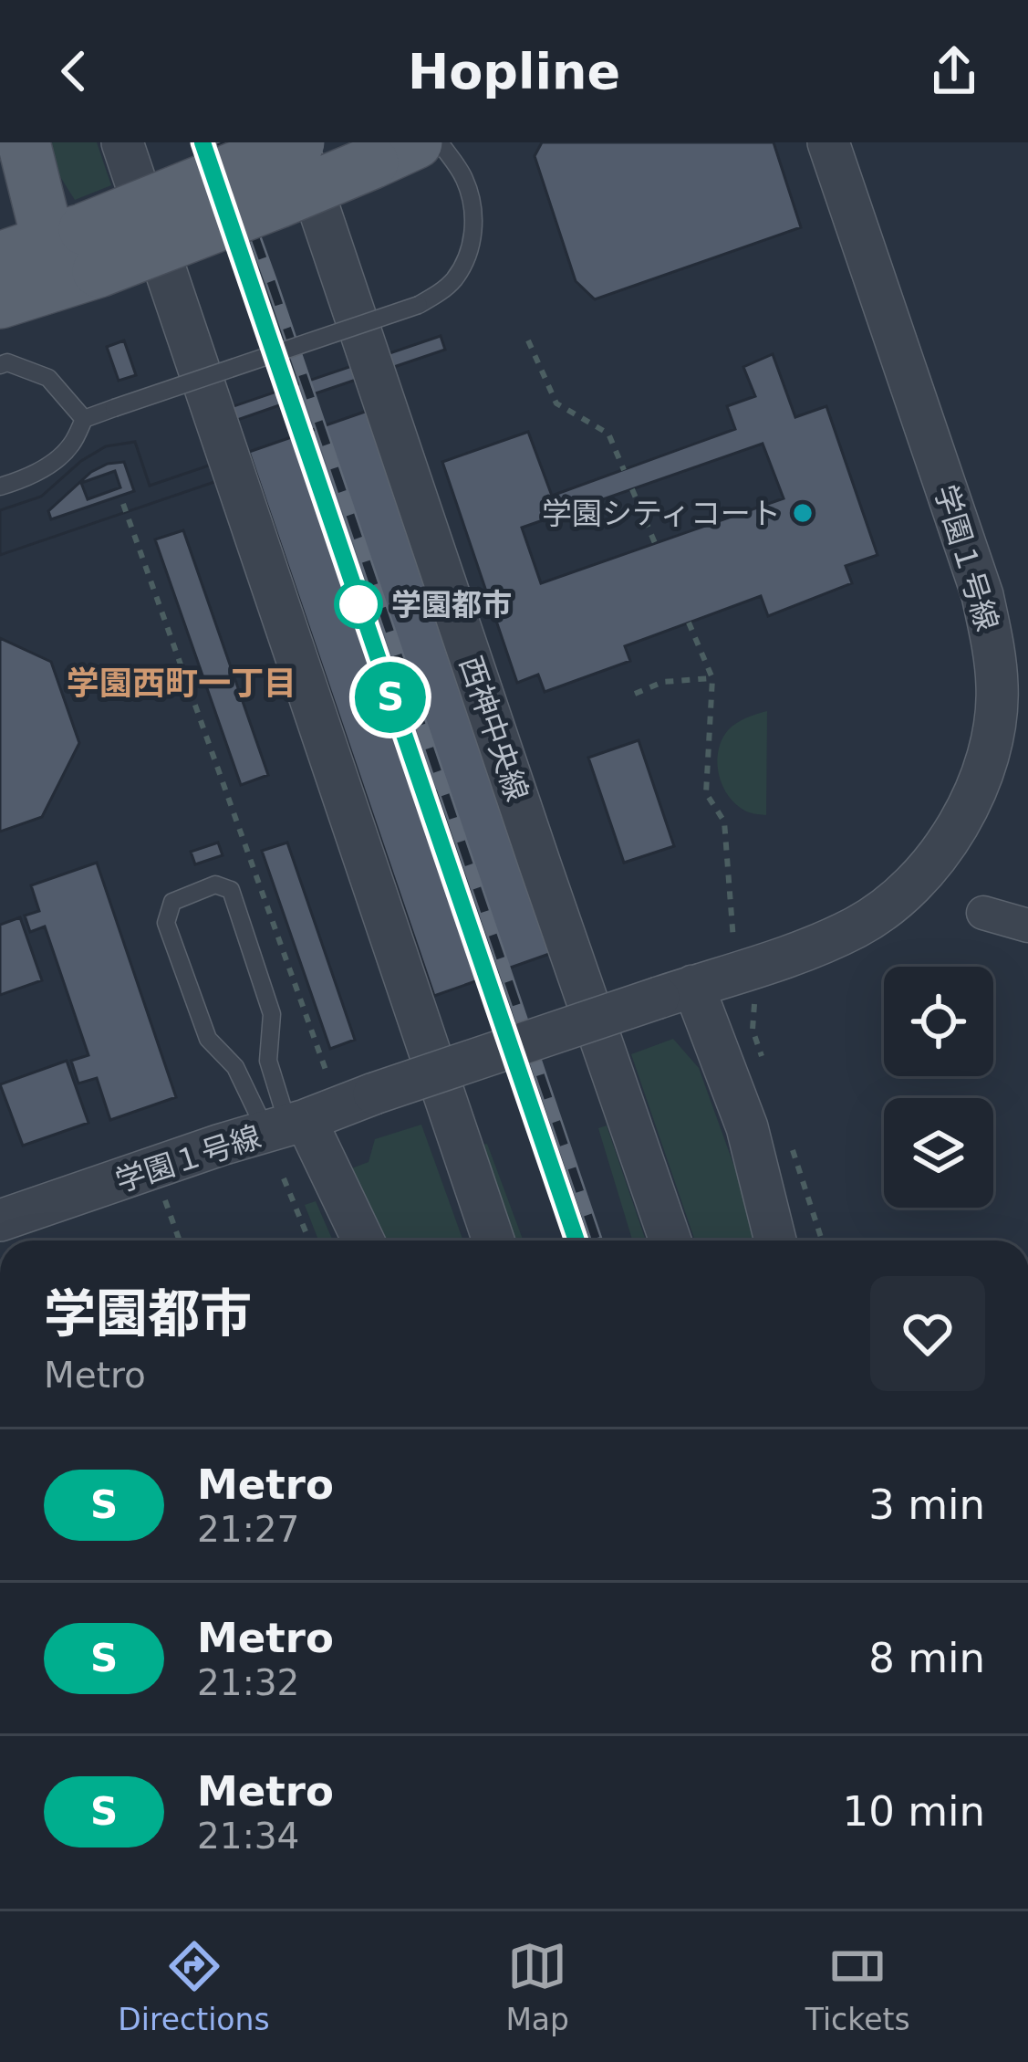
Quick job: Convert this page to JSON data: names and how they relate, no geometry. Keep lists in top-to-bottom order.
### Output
{
  "streets": {
    "street": ["学園１号線", "西神中央線"]
  },
  "districts": ["学園西町一丁目"],
  "places": ["学園シティコート", "学園都市"],
  "lines": ["metro line S"],
  "page": {
    "header": "Hopline",
    "on_map": "S",
    "heading": ["学園都市", "Metro"],
    "list": [
      {
        "mark": "S",
        "name": "Metro",
        "note": "21:27",
        "value": "3 min"
      },
      {
        "mark": "S",
        "name": "Metro",
        "note": "21:32",
        "value": "8 min"
      },
      {
        "mark": "S",
        "name": "Metro",
        "note": "21:34",
        "value": "10 min"
      }
    ],
    "tabs": ["Directions", "Map", "Tickets"]
  }
}
